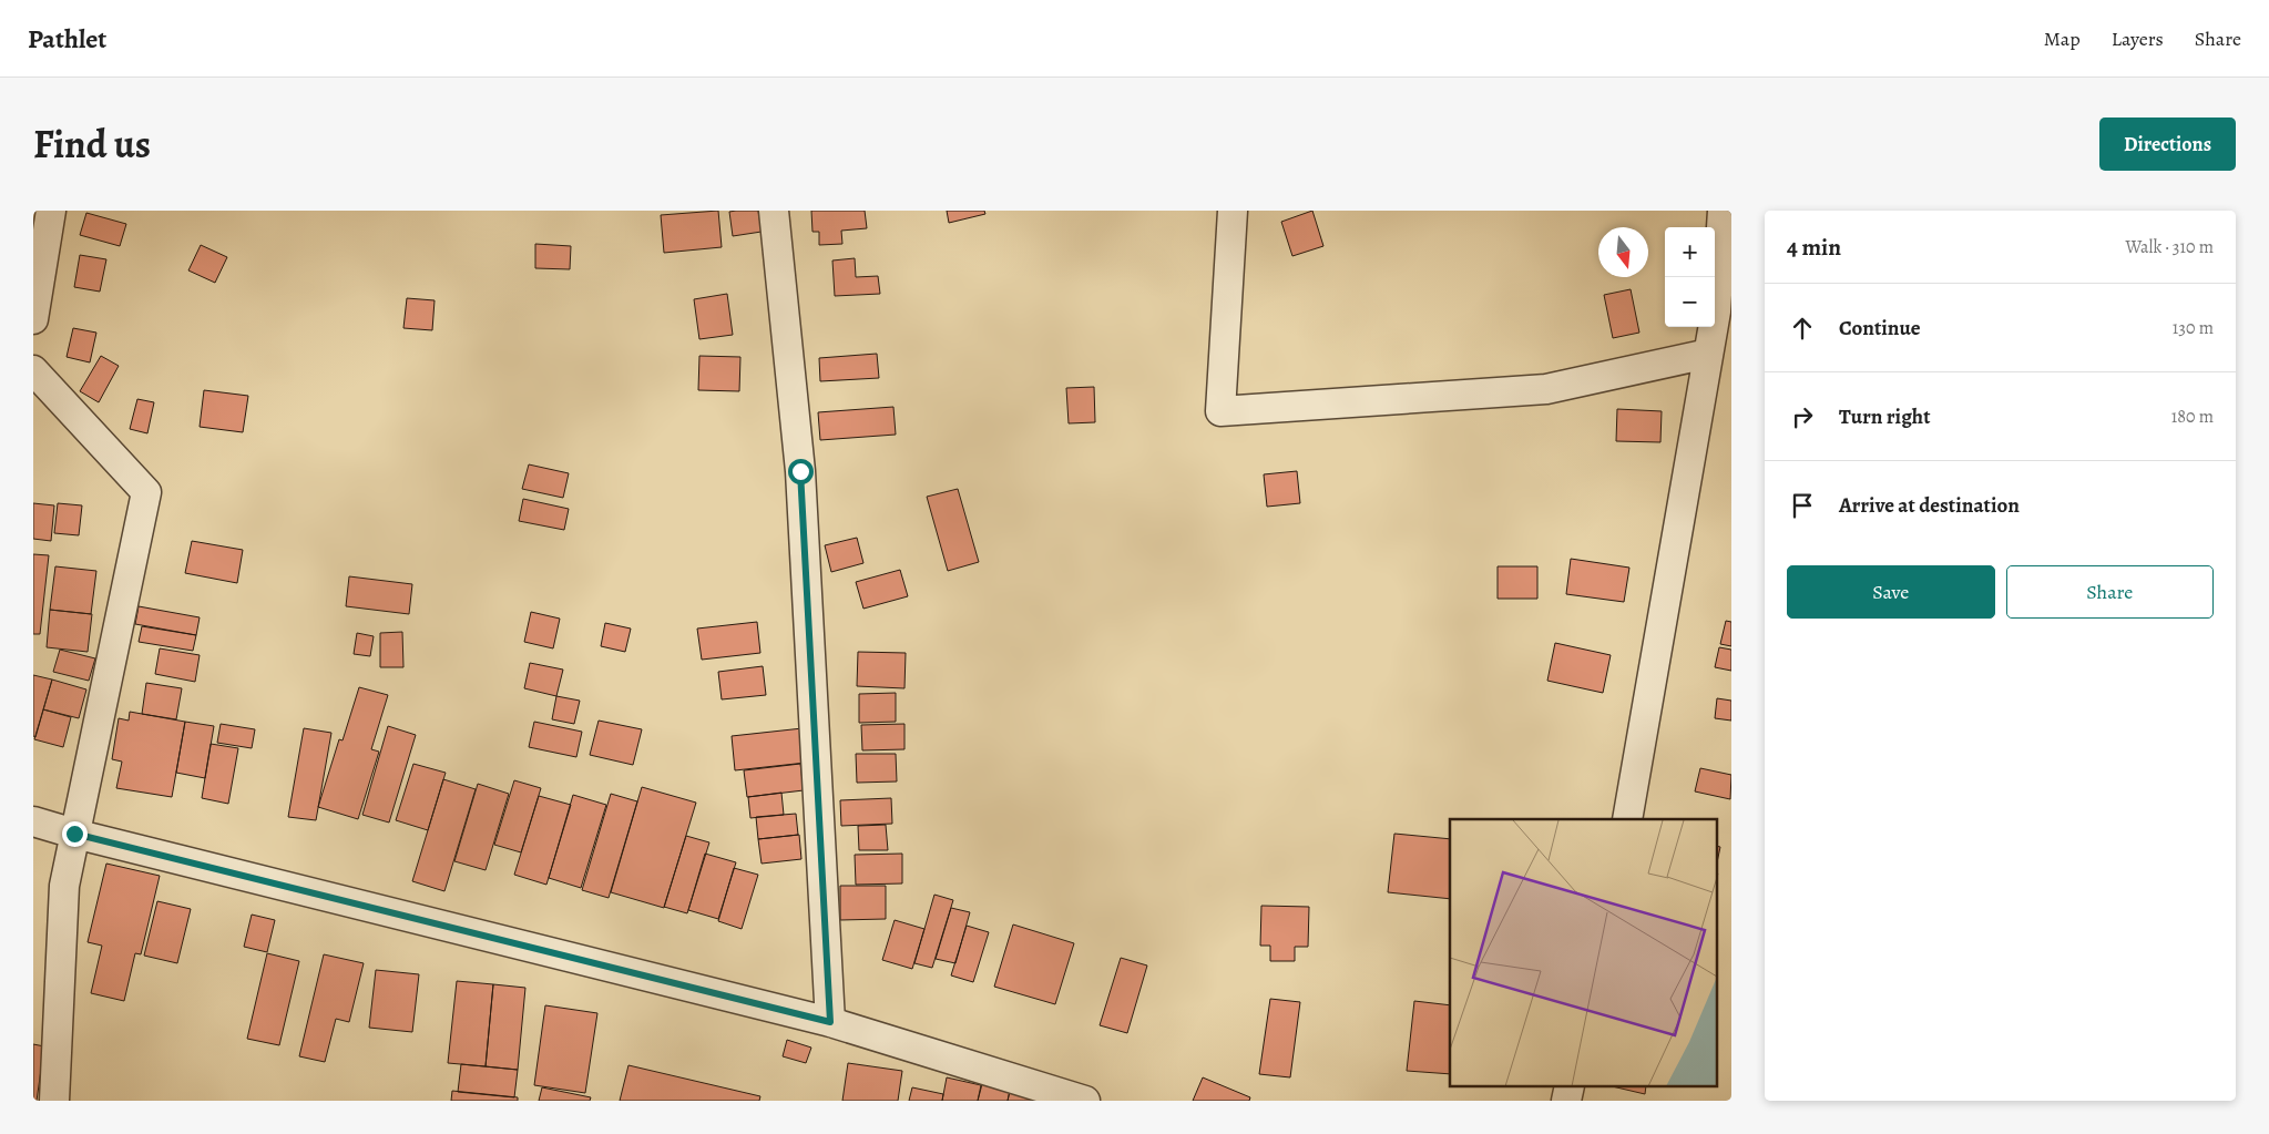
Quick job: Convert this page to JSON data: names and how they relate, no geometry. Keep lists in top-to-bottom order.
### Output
{
  "north": "bottom",
  "page": {
    "header": "Pathlet",
    "nav": ["Map", "Layers", "Share"],
    "title": "Find us",
    "buttons": [
      "Directions",
      ["Save", "Share"]
    ],
    "heading": ["4 min", "Walk · 310 m"],
    "map_buttons": ["+", "−"],
    "list": [
      ["Continue", "130 m"],
      ["Turn right", "180 m"],
      "Arrive at destination"
    ]
  }
}
